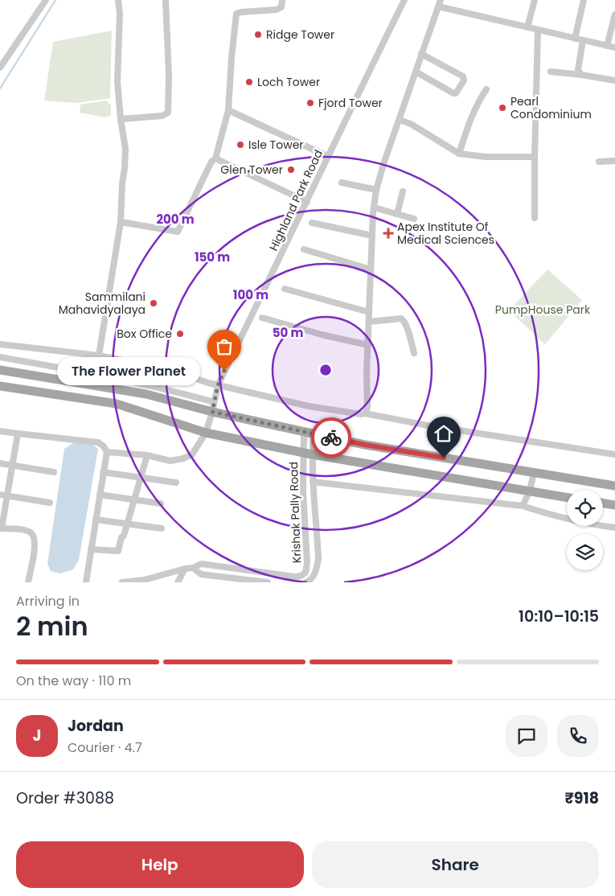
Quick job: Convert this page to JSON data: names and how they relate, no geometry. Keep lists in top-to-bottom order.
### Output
{
  "streets": {
    "street": ["Highland Park Road", "Krishak Pally Road"]
  },
  "parks": ["PumpHouse Park"],
  "places": {
    "other": [
      "Ridge Tower",
      "Loch Tower",
      "Fjord Tower",
      "Pearl Condominium",
      "Isle Tower",
      "Glen Tower",
      "Sammilani Mahavidyalaya",
      "Box Office",
      "The Flower Planet"
    ],
    "health": ["Apex Institute Of Medical Sciences"]
  },
  "page": {
    "bubble": "The Flower Planet",
    "heading": ["2 min", "Arriving in", "10:10–10:15"],
    "panel": [
      "Jordan",
      "Courier · 4.7",
      "Order #3088",
      "₹918"
    ],
    "bar": "On the way · 110 m",
    "round": "J",
    "buttons": ["Help", "Share"]
  },
  "rings": [
    "200 m",
    "150 m",
    "100 m",
    "50 m"
  ]
}
